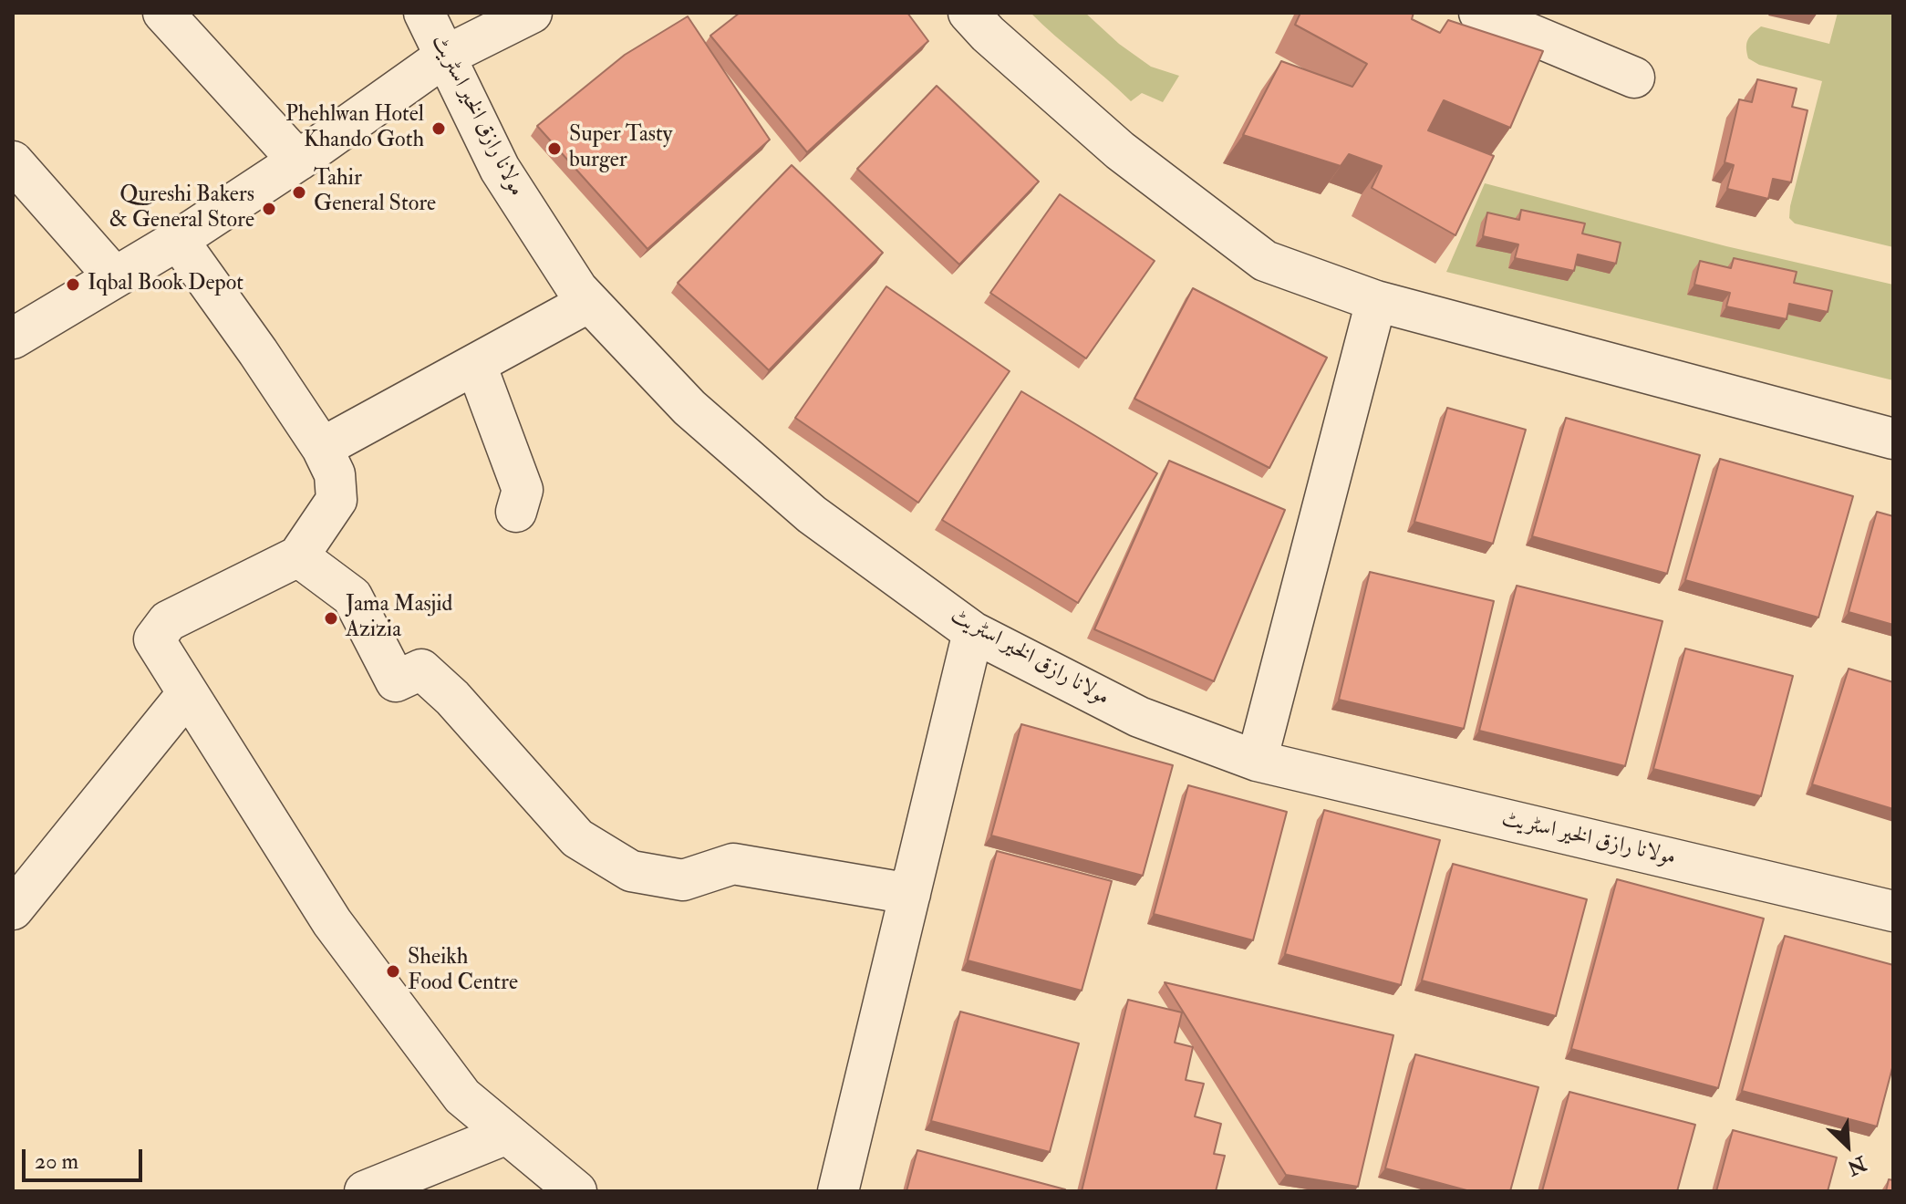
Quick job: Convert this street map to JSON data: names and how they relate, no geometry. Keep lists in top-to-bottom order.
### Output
{
  "streets": {
    "street": ["مولانا رازق الخیر اسٹریٹ"]
  },
  "places": [
    "Phehlwan Hotel Khando Goth",
    "Super Tasty burger",
    "Tahir General Store",
    "Qureshi Bakers & General Store",
    "Iqbal Book Depot",
    "Jama Masjid Azizia",
    "Sheikh Food Centre"
  ],
  "scale_bar": "20 m",
  "north": "bottom right"
}
